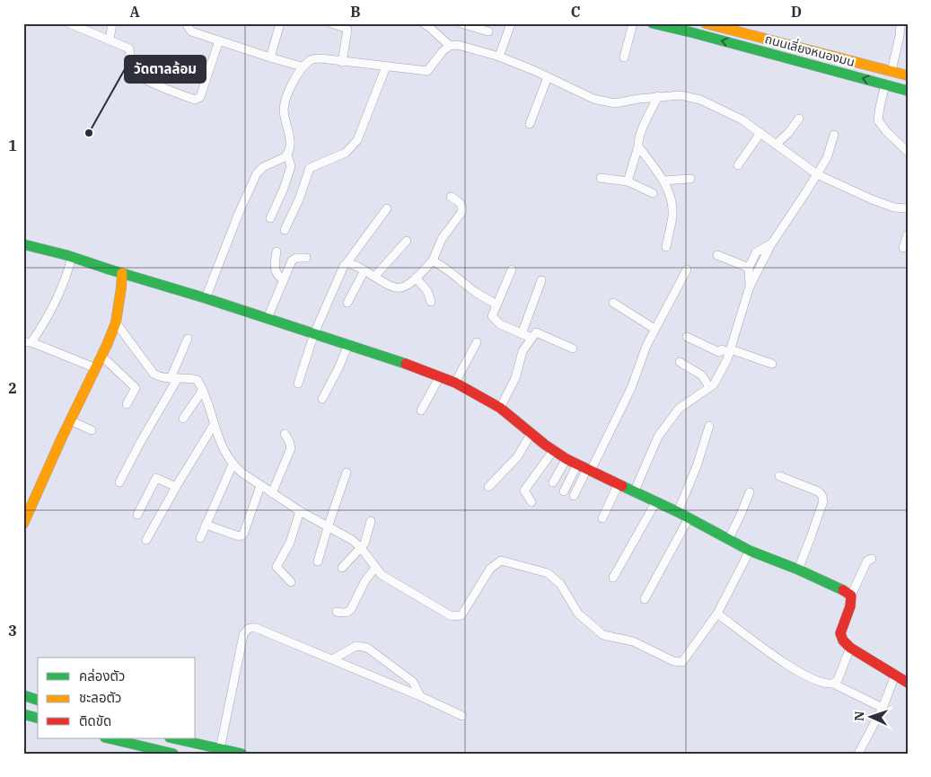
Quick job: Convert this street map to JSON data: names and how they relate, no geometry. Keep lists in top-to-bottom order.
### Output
{
  "streets": {
    "main road": ["ถนนเลี่ยงหนองมน"]
  },
  "places": ["วัดตาลล้อม"],
  "legend": ["คล่องตัว", "ชะลอตัว", "ติดขัด"],
  "north": "left",
  "grid": {
    "columns": [
      "A",
      "B",
      "C",
      "D"
    ],
    "rows": ["1", "2", "3"]
  }
}
